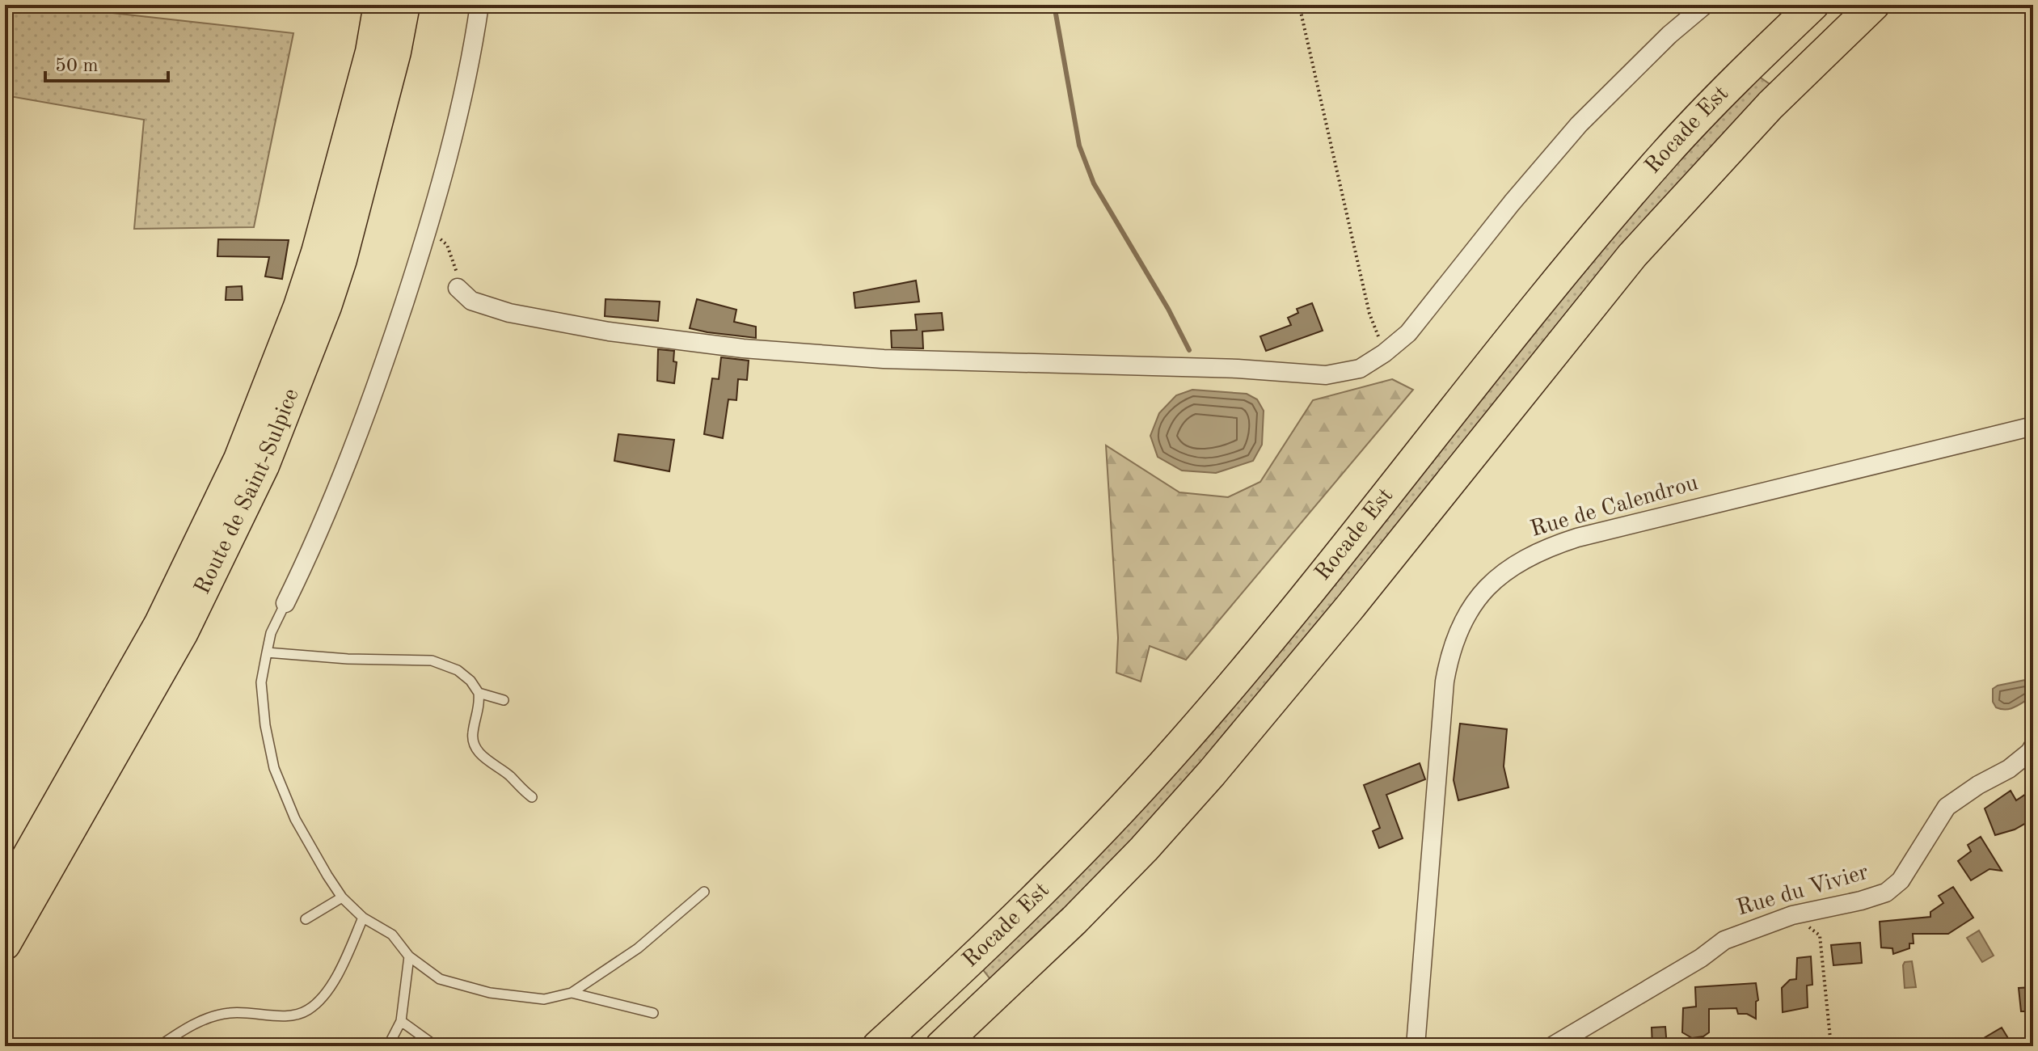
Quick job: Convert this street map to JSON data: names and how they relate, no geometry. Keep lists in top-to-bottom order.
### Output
{
  "streets": {
    "highway": ["Rocade Est", "Route de Saint-Sulpice"],
    "street": ["Rue de Calendrou", "Rue du Vivier"]
  },
  "scale_bar": "50 m"
}
